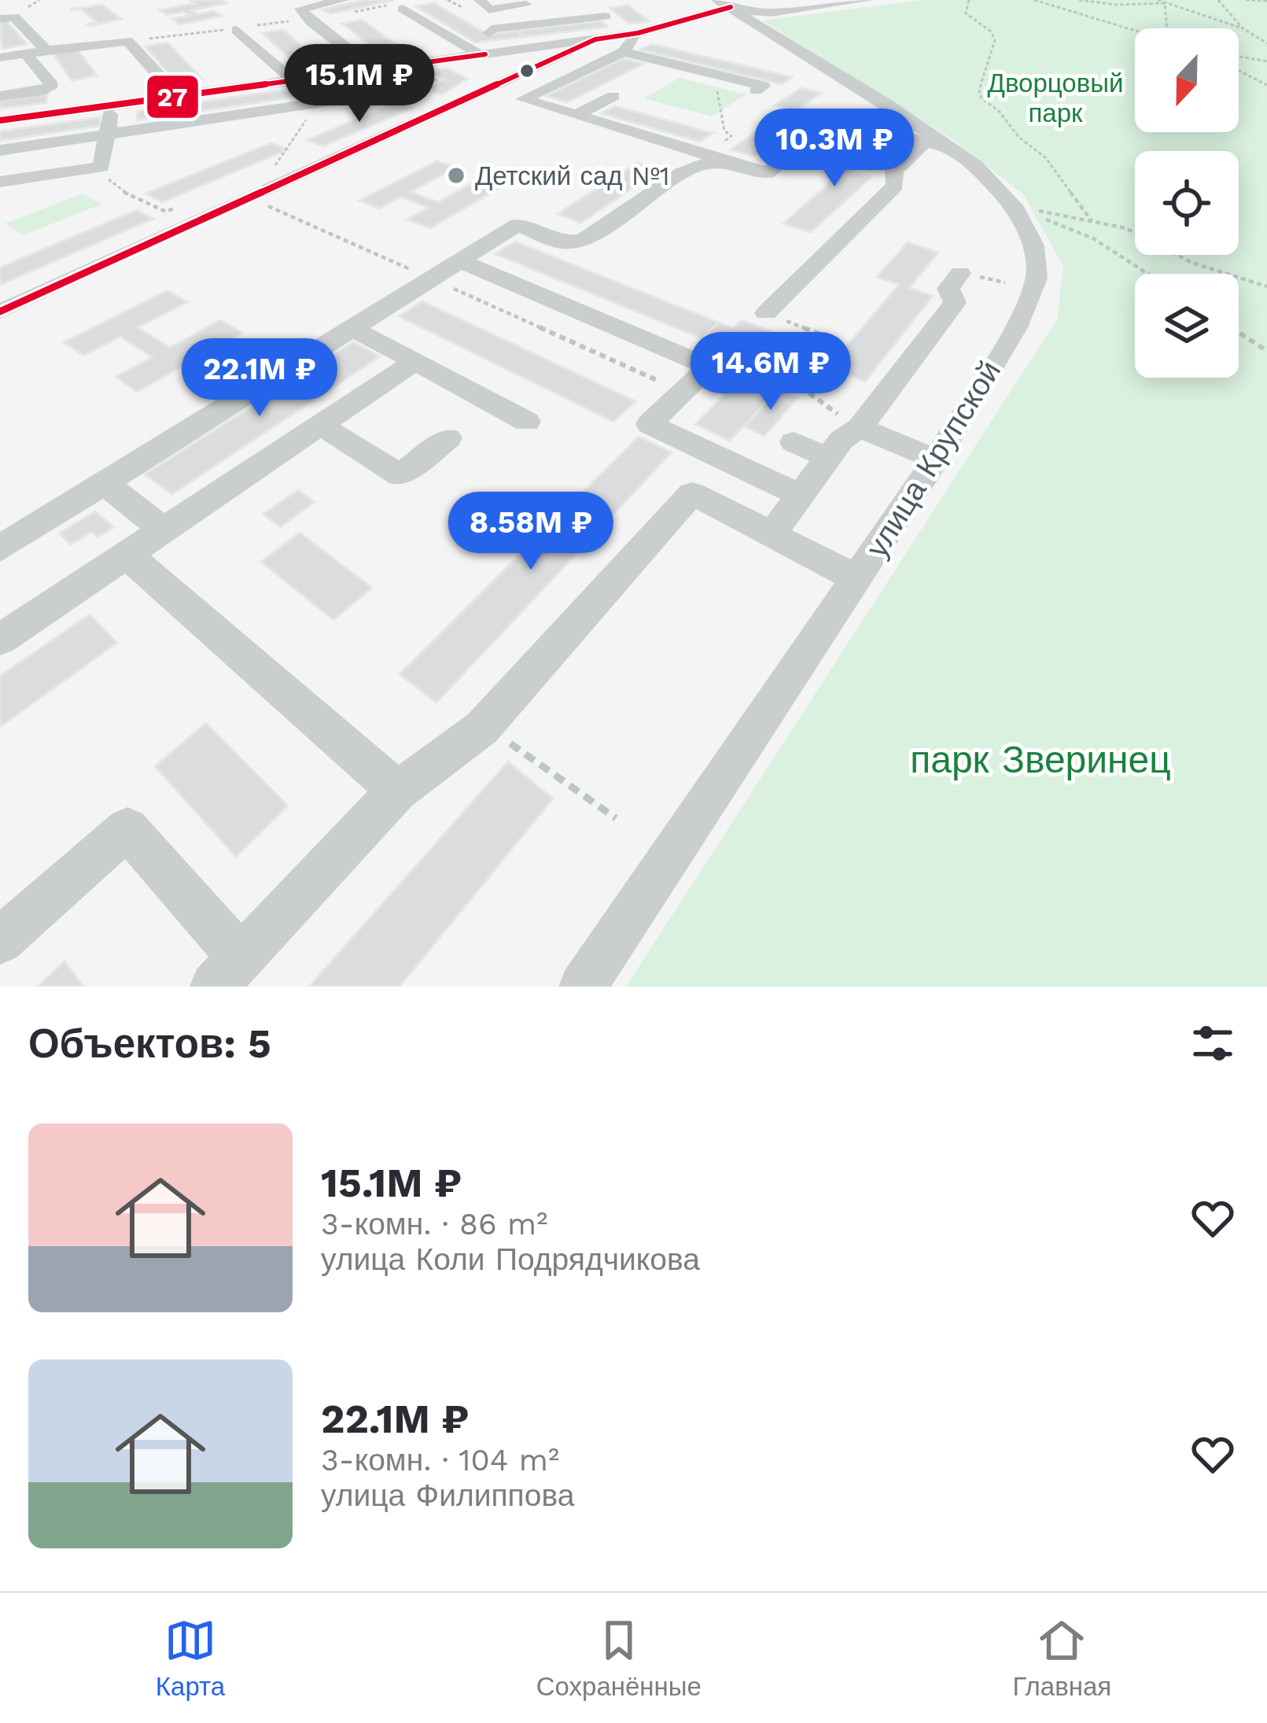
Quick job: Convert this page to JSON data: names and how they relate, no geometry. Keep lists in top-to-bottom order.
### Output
{
  "streets": {
    "street": ["улица Крупской"]
  },
  "parks": ["Дворцовый парк", "парк Зверинец"],
  "places": ["Детский сад №1"],
  "lines": ["transit line 27"],
  "north": "bottom",
  "page": {
    "price": [
      "15.1M ₽",
      "10.3M ₽",
      "14.6M ₽",
      "22.1M ₽",
      "8.58M ₽"
    ],
    "heading": "Объектов: 5",
    "list": [
      {
        "name": "15.1M ₽",
        "note": "3-комн. · 86 m² · улица Коли Подрядчикова"
      },
      {
        "name": "22.1M ₽",
        "note": "3-комн. · 104 m² · улица Филиппова"
      }
    ],
    "tabs": ["Карта", "Сохранённые", "Главная"]
  }
}
